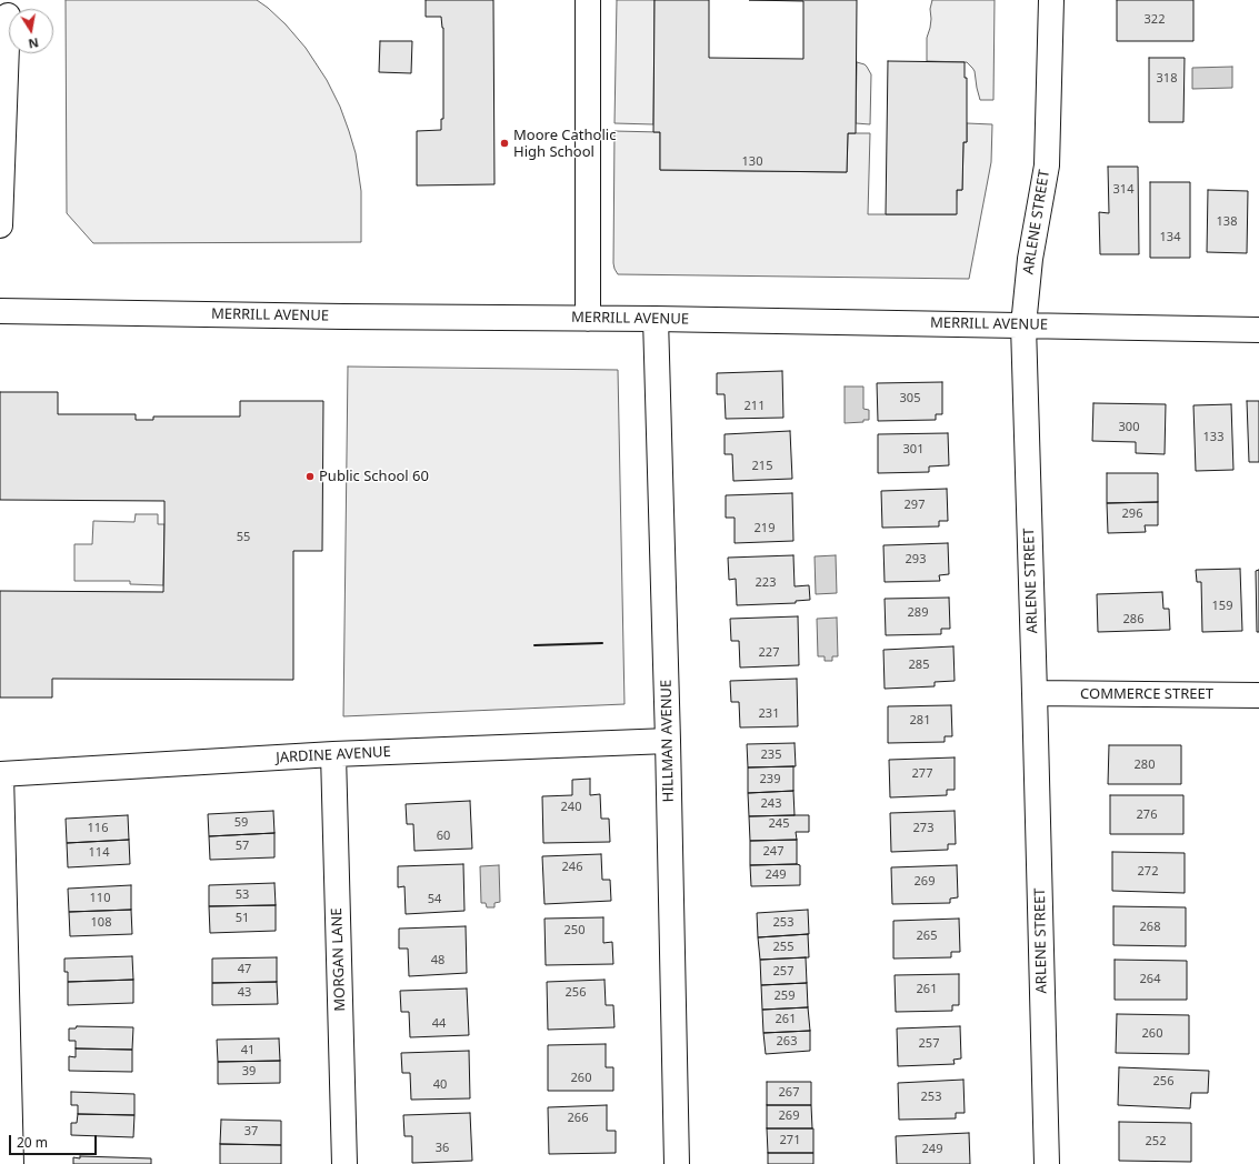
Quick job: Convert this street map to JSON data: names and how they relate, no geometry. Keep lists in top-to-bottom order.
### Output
{
  "streets": {
    "street": [
      "ARLENE STREET",
      "MERRILL AVENUE",
      "COMMERCE STREET",
      "HILLMAN AVENUE",
      "JARDINE AVENUE",
      "MORGAN LANE"
    ]
  },
  "crossings": [
    ["ARLENE STREET", "MERRILL AVENUE"],
    ["ARLENE STREET", "COMMERCE STREET"],
    ["MERRILL AVENUE", "HILLMAN AVENUE"],
    ["HILLMAN AVENUE", "JARDINE AVENUE"],
    ["JARDINE AVENUE", "MORGAN LANE"]
  ],
  "places": ["Moore Catholic High School", "Public School 60"],
  "house_numbers": [
    "322",
    "318",
    "130",
    "314",
    "138",
    "134",
    "305",
    "211",
    "300",
    "133",
    "301",
    "215",
    "297",
    "296",
    "219",
    "55",
    "293",
    "223",
    "159",
    "289",
    "286",
    "227",
    "285",
    "231",
    "281",
    "235",
    "280",
    "277",
    "239",
    "243",
    "240",
    "276",
    "59",
    "245",
    "116",
    "273",
    "60",
    "57",
    "247",
    "114",
    "246",
    "272",
    "249",
    "269",
    "53",
    "110",
    "54",
    "51",
    "108",
    "253",
    "268",
    "250",
    "265",
    "255",
    "48",
    "47",
    "257",
    "264",
    "261",
    "43",
    "256",
    "259",
    "261",
    "44",
    "260",
    "263",
    "257",
    "41",
    "39",
    "260",
    "256",
    "40",
    "267",
    "253",
    "269",
    "266",
    "37",
    "271",
    "252",
    "36",
    "249"
  ],
  "scale_bar": "20 m",
  "north": "bottom"
}
